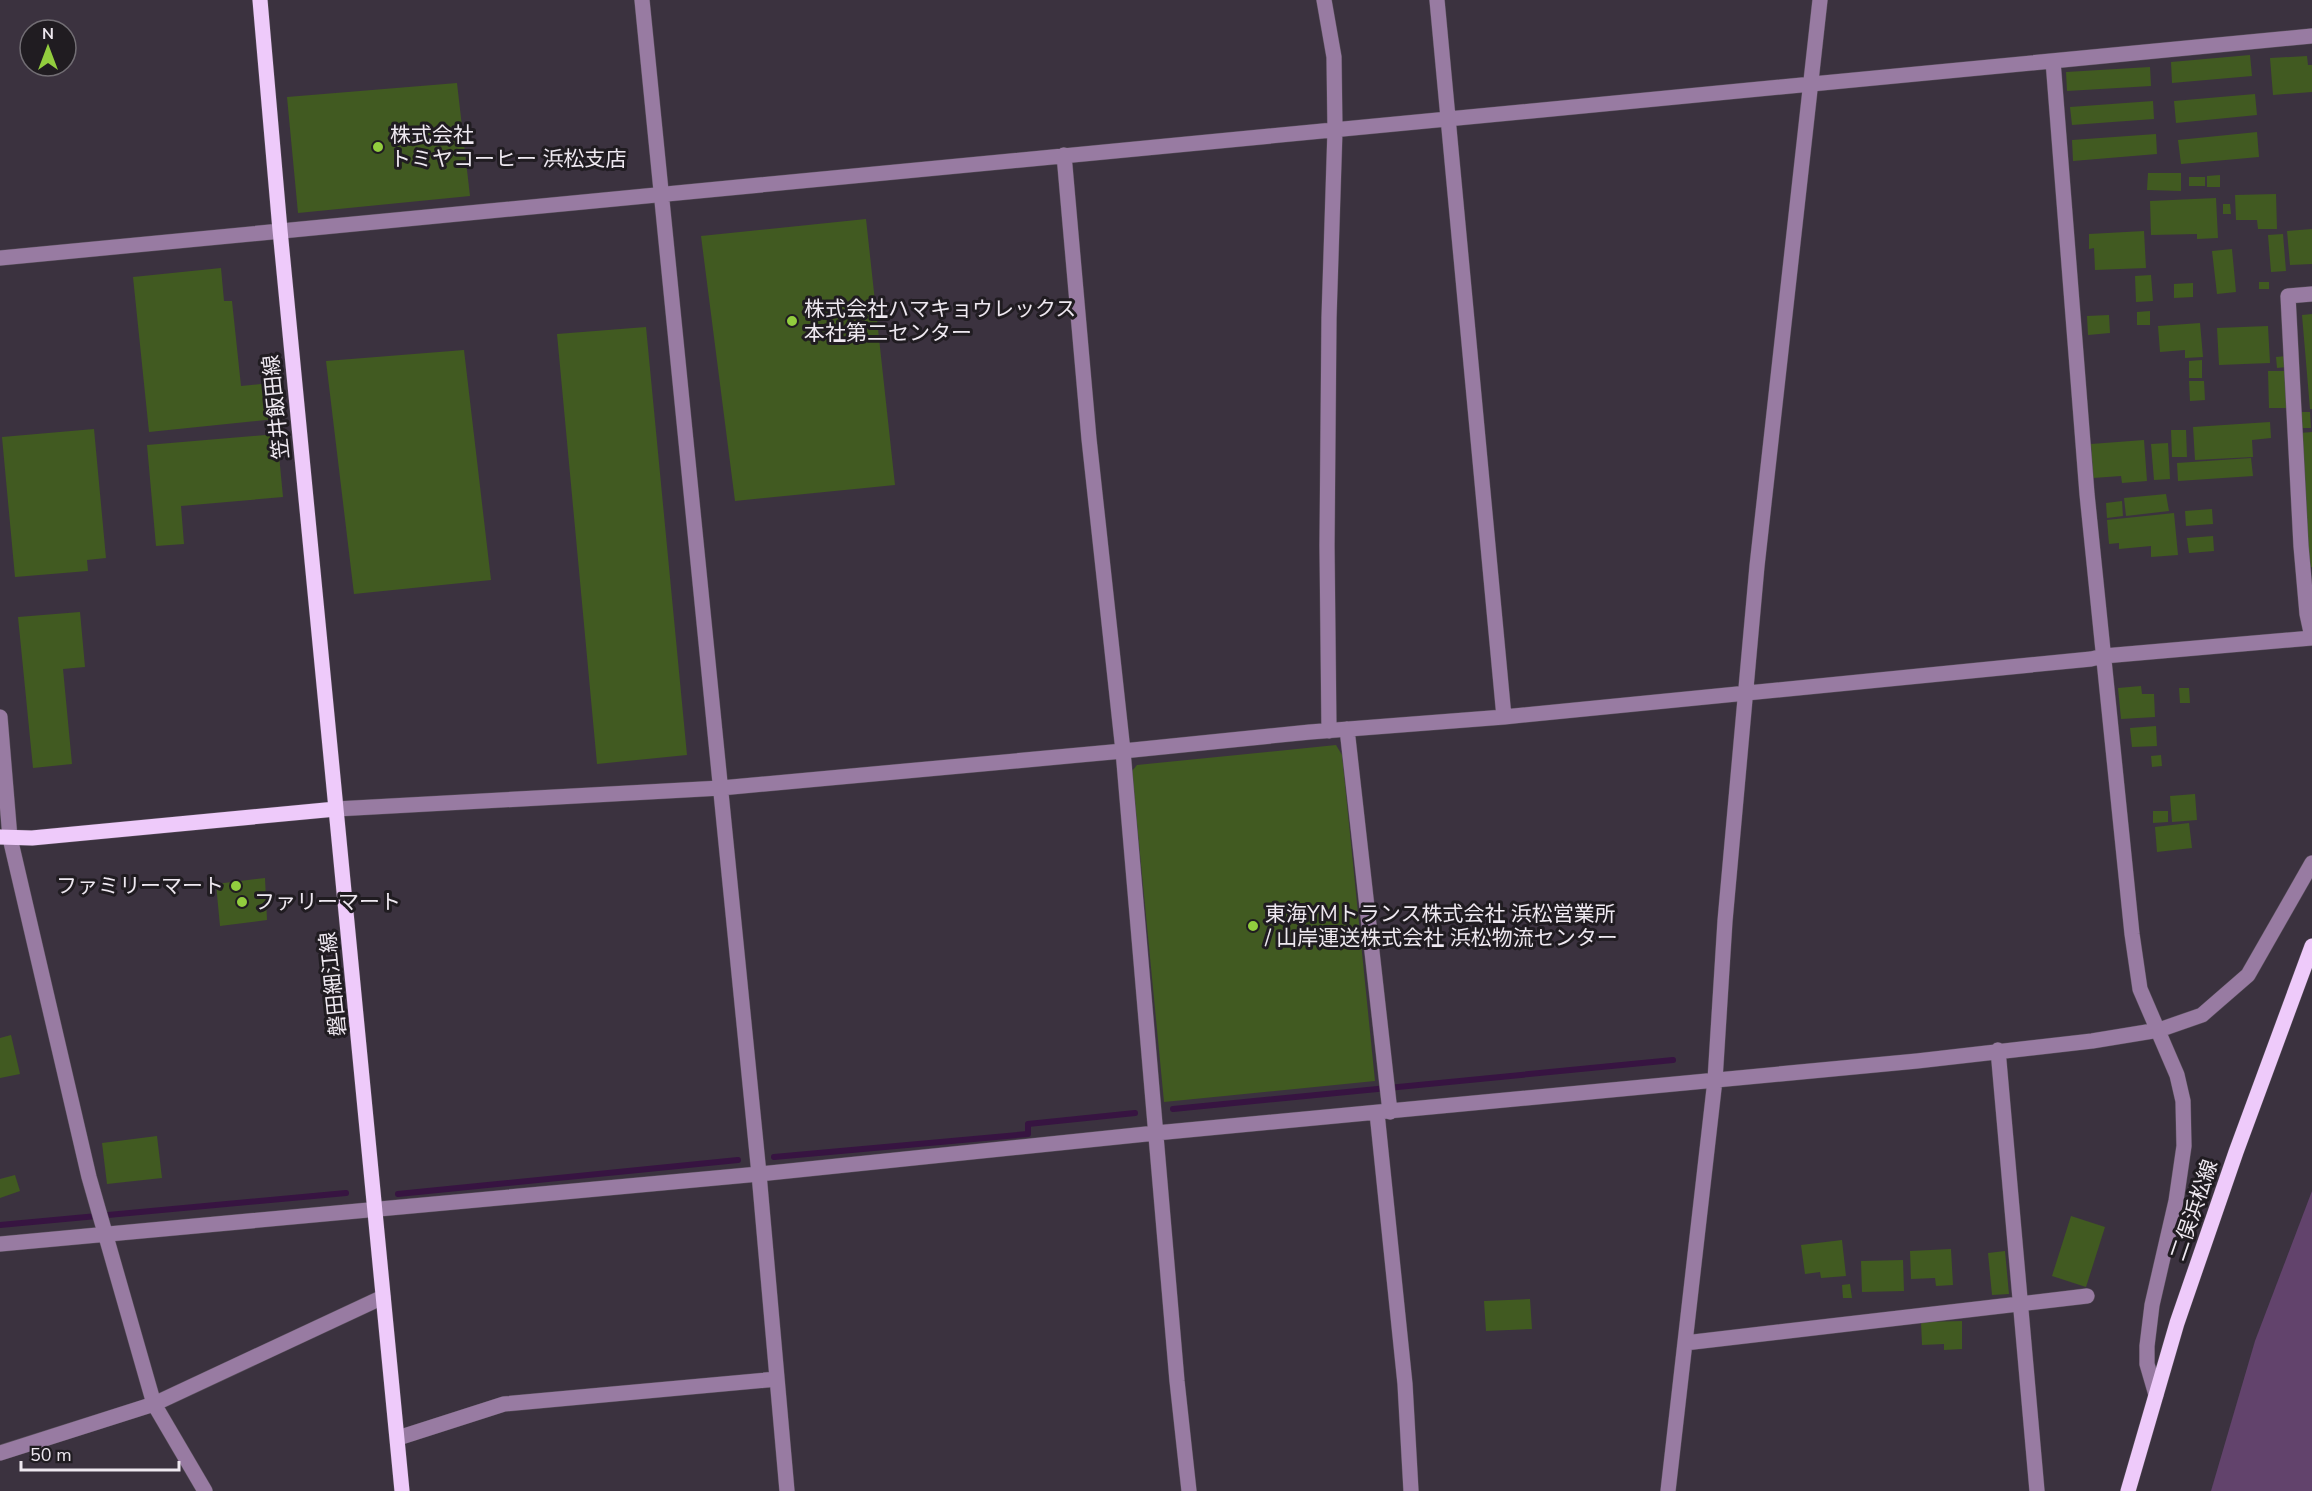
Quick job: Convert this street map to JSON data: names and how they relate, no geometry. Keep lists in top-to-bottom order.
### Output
{
  "streets": {
    "main road": ["笠井飯田線", "磐田細江線", "二俣浜松線"]
  },
  "crossings": [
    ["笠井飯田線", "磐田細江線"]
  ],
  "places": [
    "株式会社 トミヤコーヒー 浜松支店",
    "株式会社ハマキョウレックス 本社第二センター",
    "ファミリーマート",
    "ファリーマート",
    "東海YMトランス株式会社 浜松営業所 / 山岸運送株式会社 浜松物流センター"
  ],
  "scale_bar": "50 m",
  "north": "top"
}
